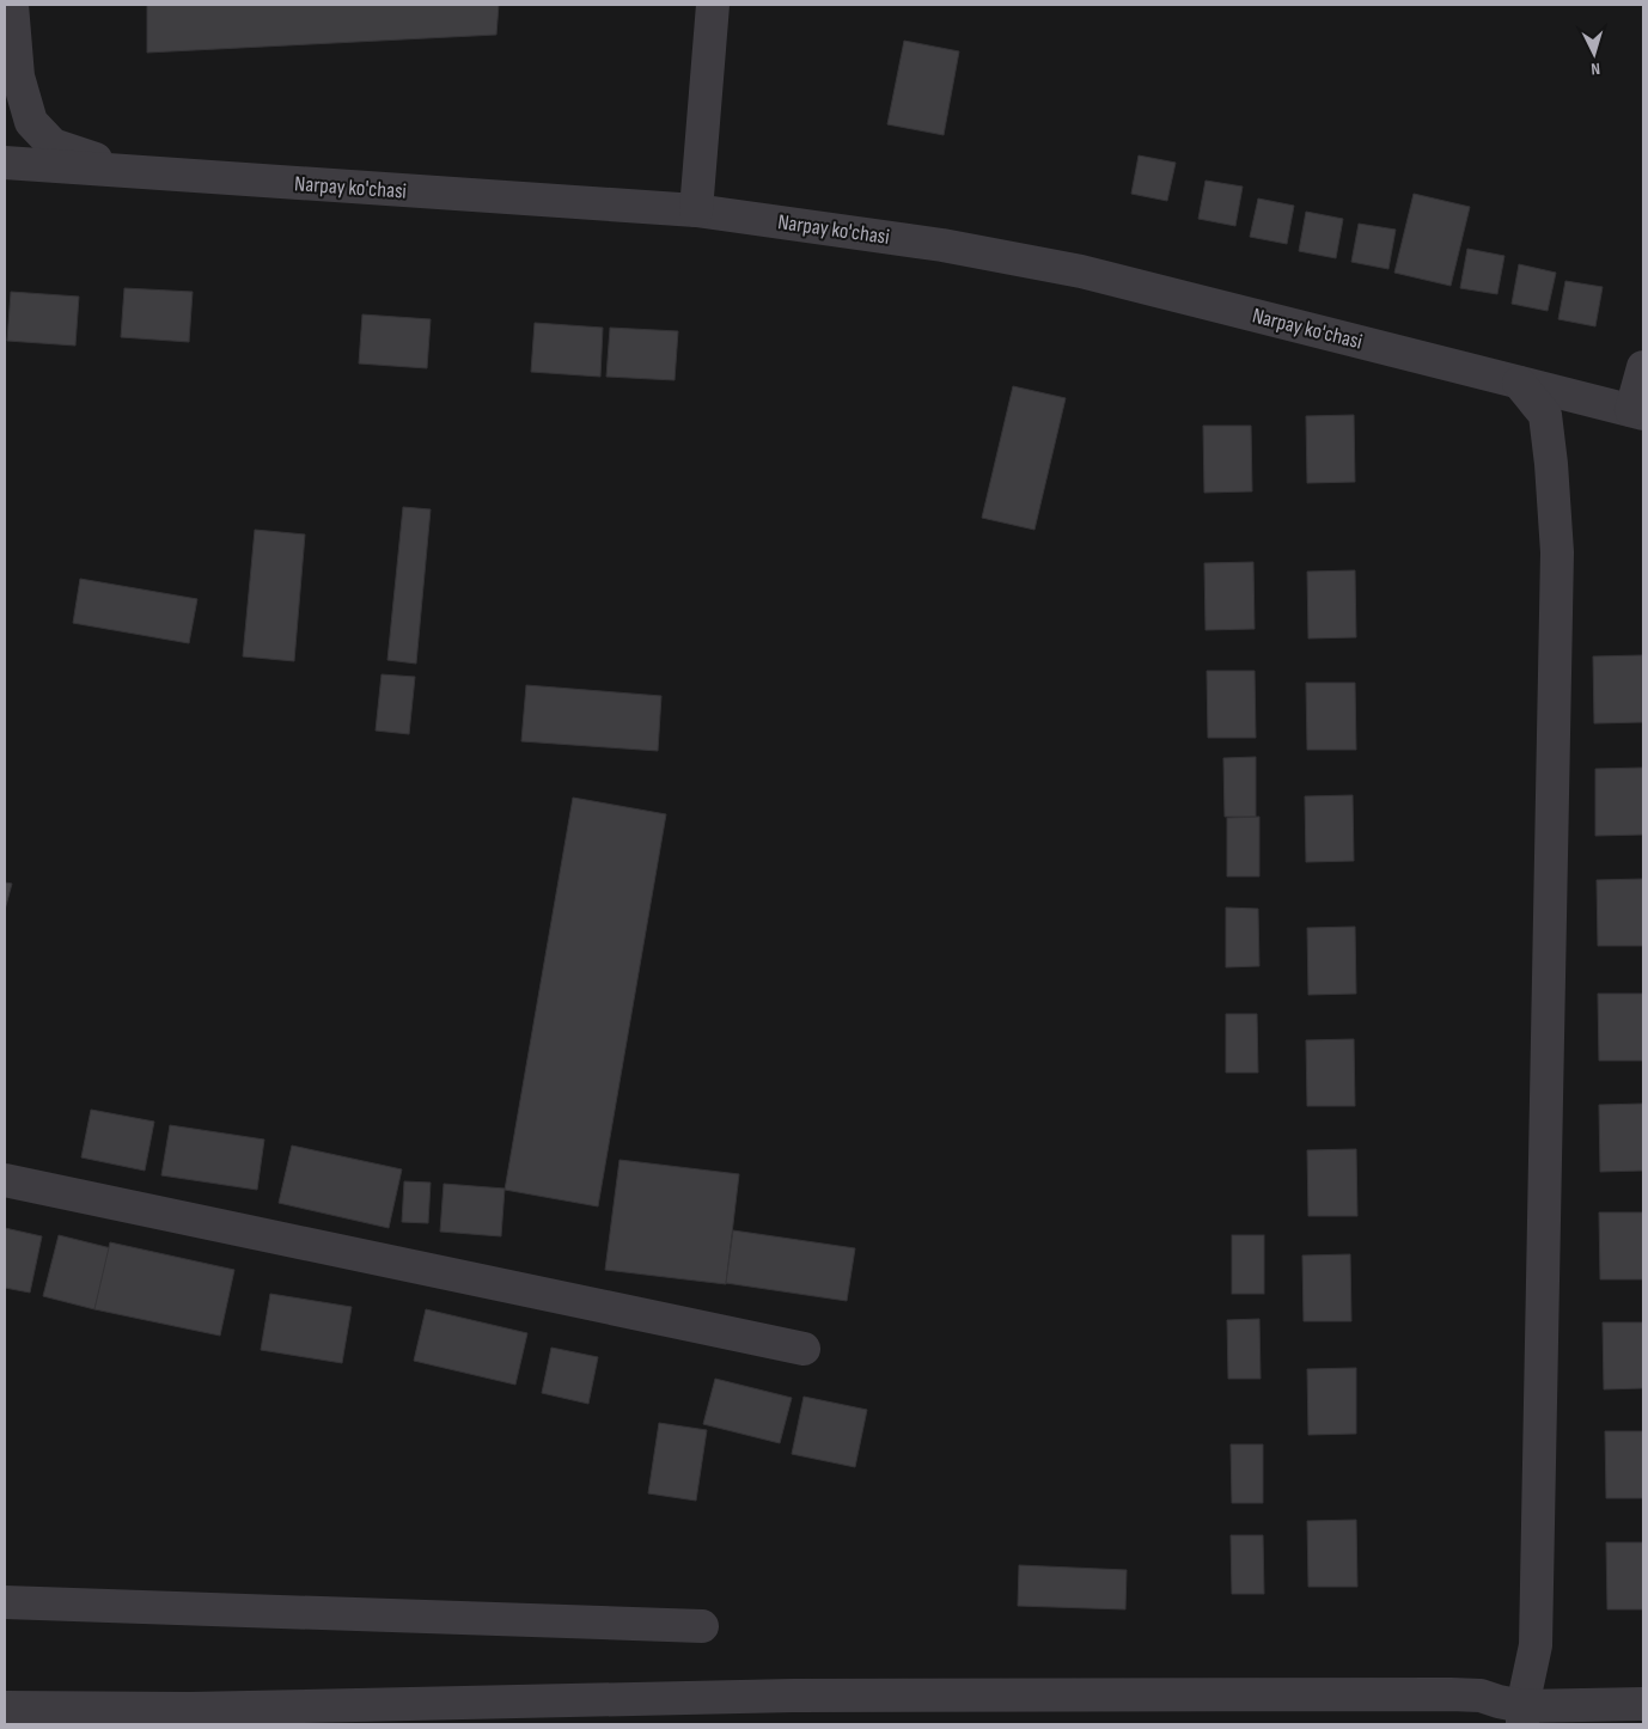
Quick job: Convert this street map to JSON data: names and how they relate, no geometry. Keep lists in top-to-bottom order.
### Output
{
  "streets": {
    "street": ["Narpay ko'chasi"]
  },
  "north": "bottom"
}
